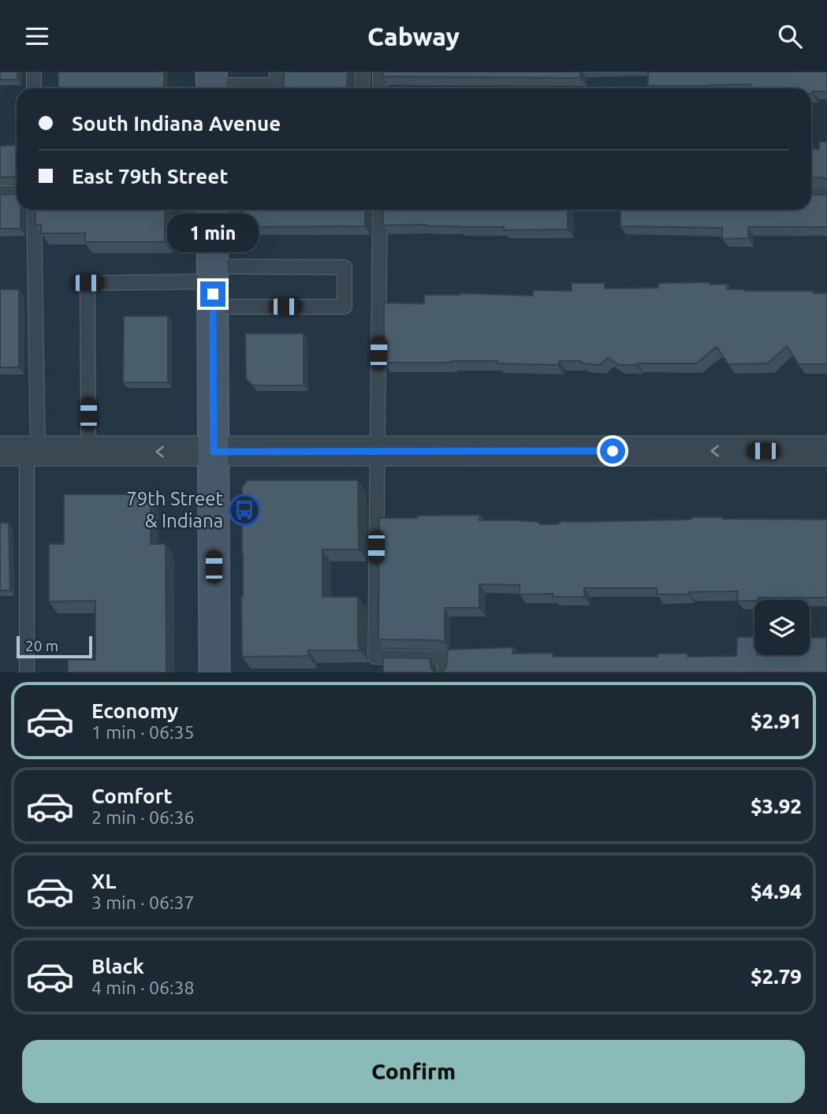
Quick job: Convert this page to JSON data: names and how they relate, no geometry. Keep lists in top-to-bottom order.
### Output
{
  "places": {
    "bus stop": ["79th Street & Indiana"]
  },
  "scale_bar": "20 m",
  "page": {
    "header": "Cabway",
    "banner": ["South Indiana Avenue", "East 79th Street"],
    "bubble": "1 min",
    "scale": "20 m",
    "list": [
      {
        "name": "Economy",
        "note": "1 min · 06:35",
        "value": "$2.91"
      },
      {
        "name": "Comfort",
        "note": "2 min · 06:36",
        "value": "$3.92"
      },
      {
        "name": "XL",
        "note": "3 min · 06:37",
        "value": "$4.94"
      },
      {
        "name": "Black",
        "note": "4 min · 06:38",
        "value": "$2.79"
      }
    ],
    "buttons": "Confirm"
  }
}
